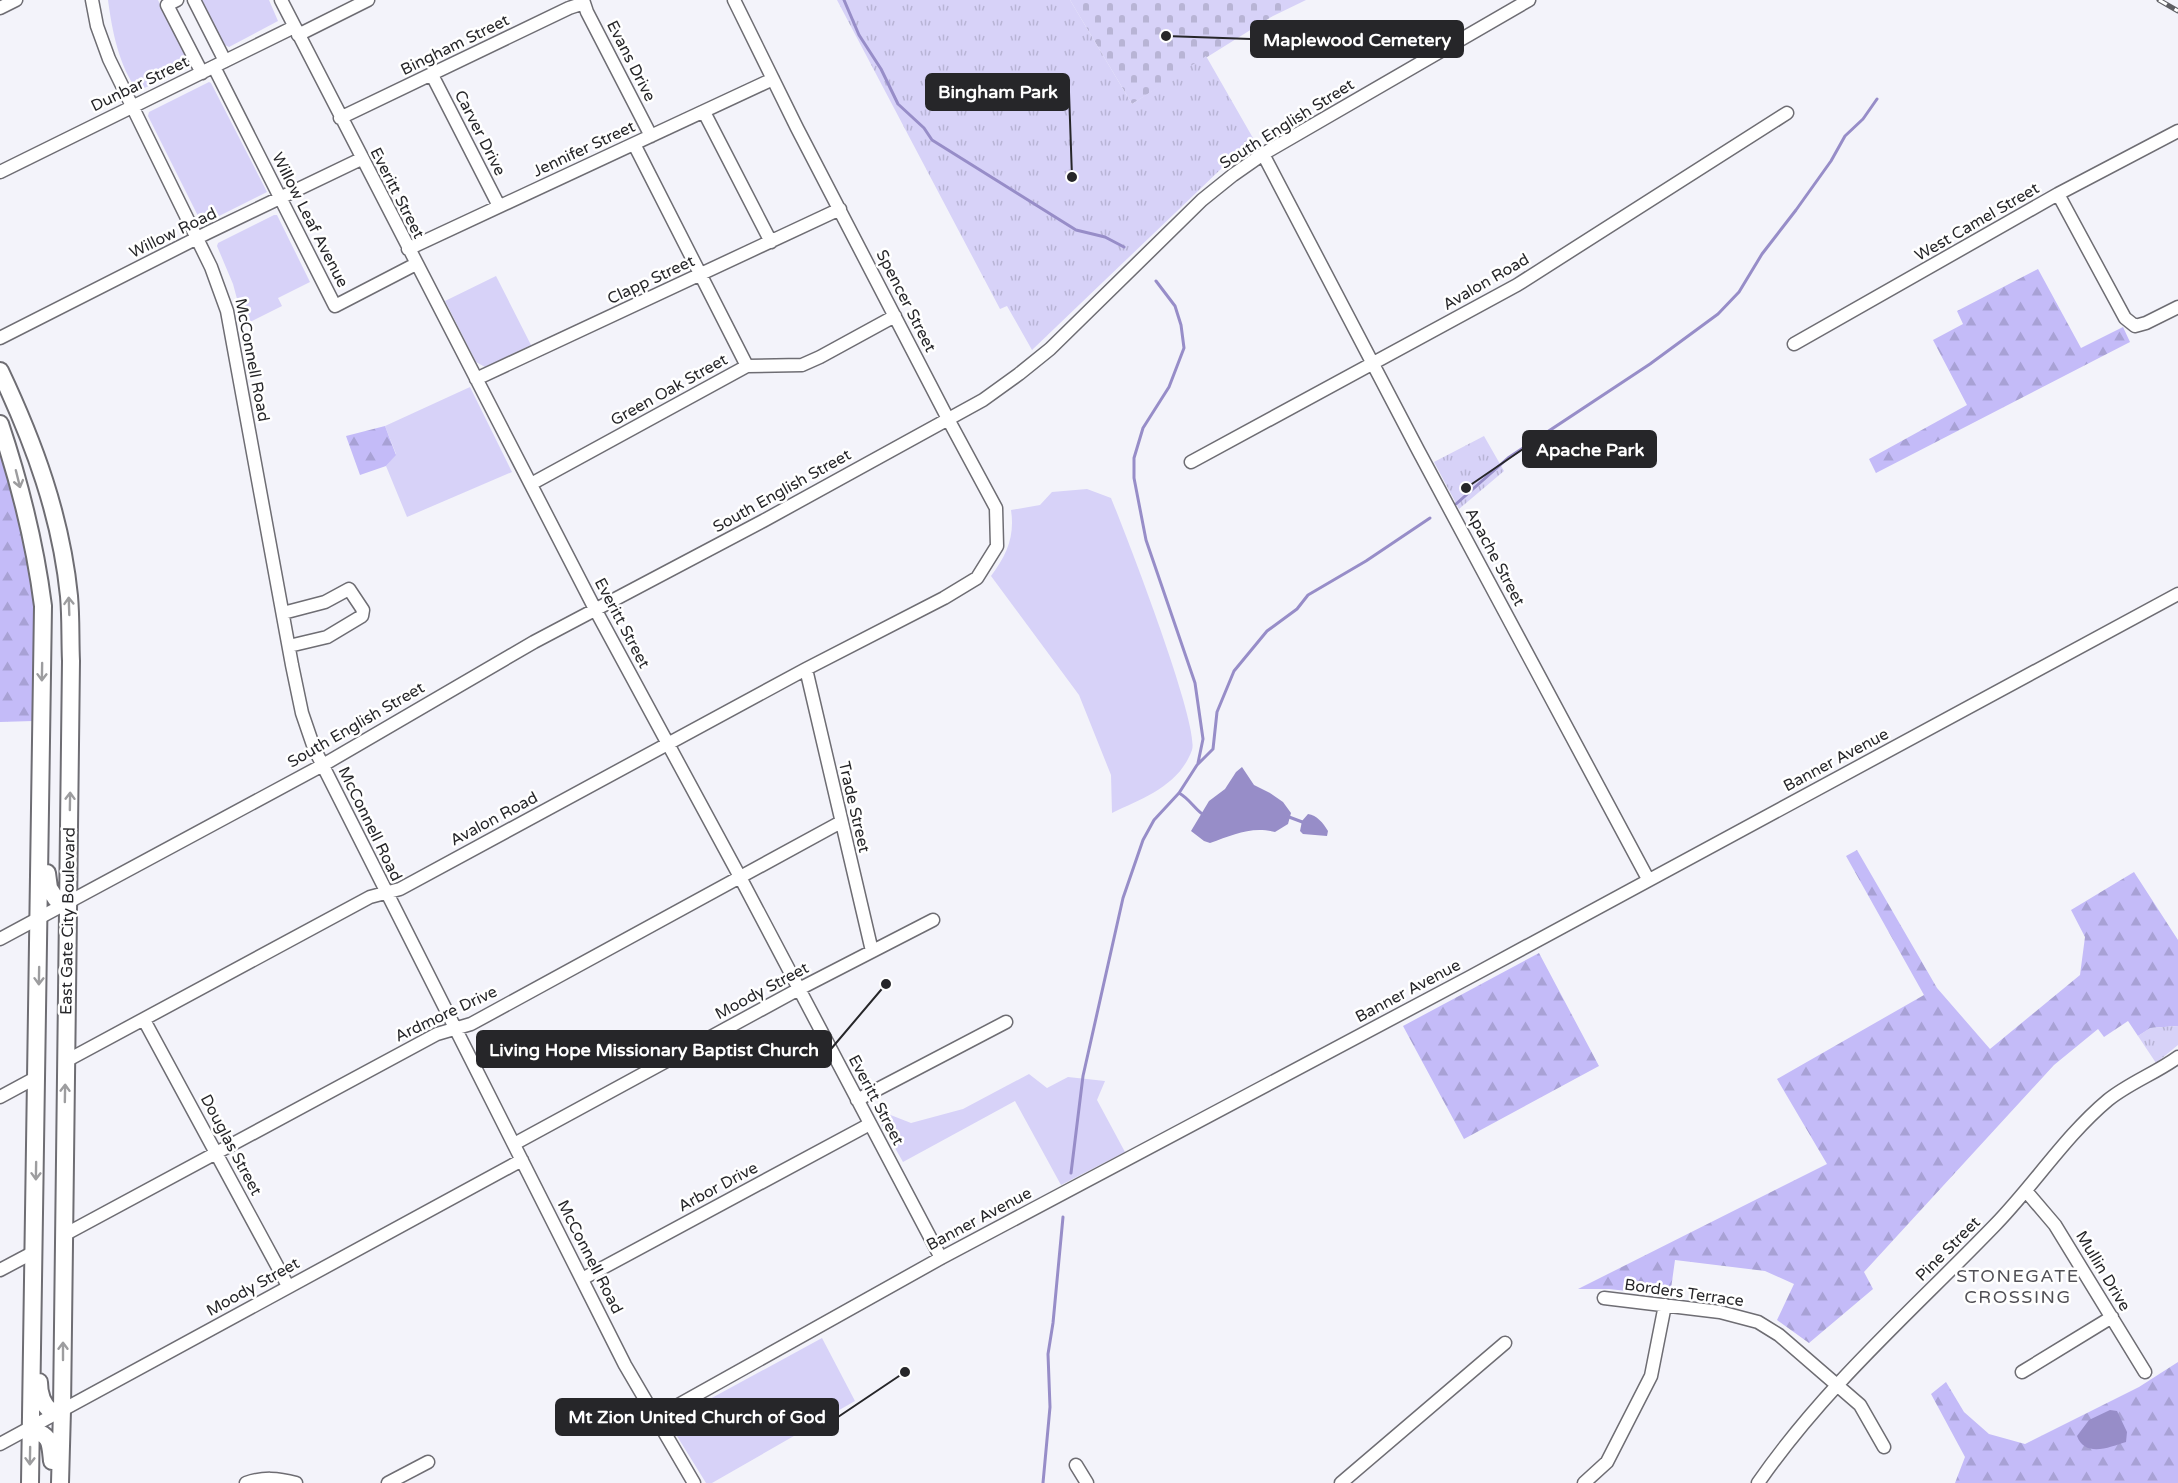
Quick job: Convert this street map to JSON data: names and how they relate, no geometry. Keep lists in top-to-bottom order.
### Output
{
  "streets": {
    "main road": ["East Gate City Boulevard"],
    "street": [
      "Bingham Street",
      "Evans Drive",
      "Dunbar Street",
      "South English Street",
      "Carver Drive",
      "Jennifer Street",
      "Everitt Street",
      "Willow Leaf Avenue",
      "West Camel Street",
      "Willow Road",
      "Clapp Street",
      "Avalon Road",
      "Spencer Street",
      "McConnell Road",
      "Green Oak Street",
      "Apache Street",
      "Banner Avenue",
      "Trade Street",
      "Moody Street",
      "Ardmore Drive",
      "Douglas Street",
      "Arbor Drive",
      "Pine Street",
      "Mullin Drive",
      "Borders Terrace"
    ]
  },
  "crossings": [
    ["Bingham Street", "Evans Drive"],
    ["Bingham Street", "Carver Drive"],
    ["Bingham Street", "Everitt Street"],
    ["Evans Drive", "Jennifer Street"],
    ["Dunbar Street", "Everitt Street"],
    ["Dunbar Street", "Willow Leaf Avenue"],
    ["Dunbar Street", "McConnell Road"],
    ["South English Street", "Everitt Street"],
    ["South English Street", "Spencer Street"],
    ["South English Street", "McConnell Road"],
    ["South English Street", "Apache Street"],
    ["South English Street", "East Gate City Boulevard"],
    ["Carver Drive", "Jennifer Street"],
    ["Jennifer Street", "Everitt Street"],
    ["Jennifer Street", "Spencer Street"],
    ["Everitt Street", "Willow Leaf Avenue"],
    ["Everitt Street", "Willow Road"],
    ["Everitt Street", "Clapp Street"],
    ["Everitt Street", "Avalon Road"],
    ["Everitt Street", "Green Oak Street"],
    ["Everitt Street", "Banner Avenue"],
    ["Everitt Street", "Moody Street"],
    ["Everitt Street", "Ardmore Drive"],
    ["Everitt Street", "Arbor Drive"],
    ["Willow Leaf Avenue", "Willow Road"],
    ["Willow Road", "McConnell Road"],
    ["Clapp Street", "Spencer Street"],
    ["Avalon Road", "Spencer Street"],
    ["Avalon Road", "McConnell Road"],
    ["Avalon Road", "Apache Street"],
    ["Avalon Road", "Trade Street"],
    ["Avalon Road", "East Gate City Boulevard"],
    ["Avalon Road", "Douglas Street"],
    ["Spencer Street", "Green Oak Street"],
    ["McConnell Road", "Banner Avenue"],
    ["McConnell Road", "Moody Street"],
    ["McConnell Road", "Ardmore Drive"],
    ["McConnell Road", "Arbor Drive"],
    ["Apache Street", "Banner Avenue"],
    ["Trade Street", "Moody Street"],
    ["Trade Street", "Ardmore Drive"],
    ["East Gate City Boulevard", "Moody Street"],
    ["East Gate City Boulevard", "Ardmore Drive"],
    ["Moody Street", "Douglas Street"],
    ["Ardmore Drive", "Douglas Street"],
    ["Pine Street", "Mullin Drive"],
    ["Pine Street", "Borders Terrace"]
  ],
  "districts": ["STONEGATE CROSSING"],
  "places": [
    "Maplewood Cemetery",
    "Bingham Park",
    "Apache Park",
    "Living Hope Missionary Baptist Church",
    "Mt Zion United Church of God"
  ]
}
